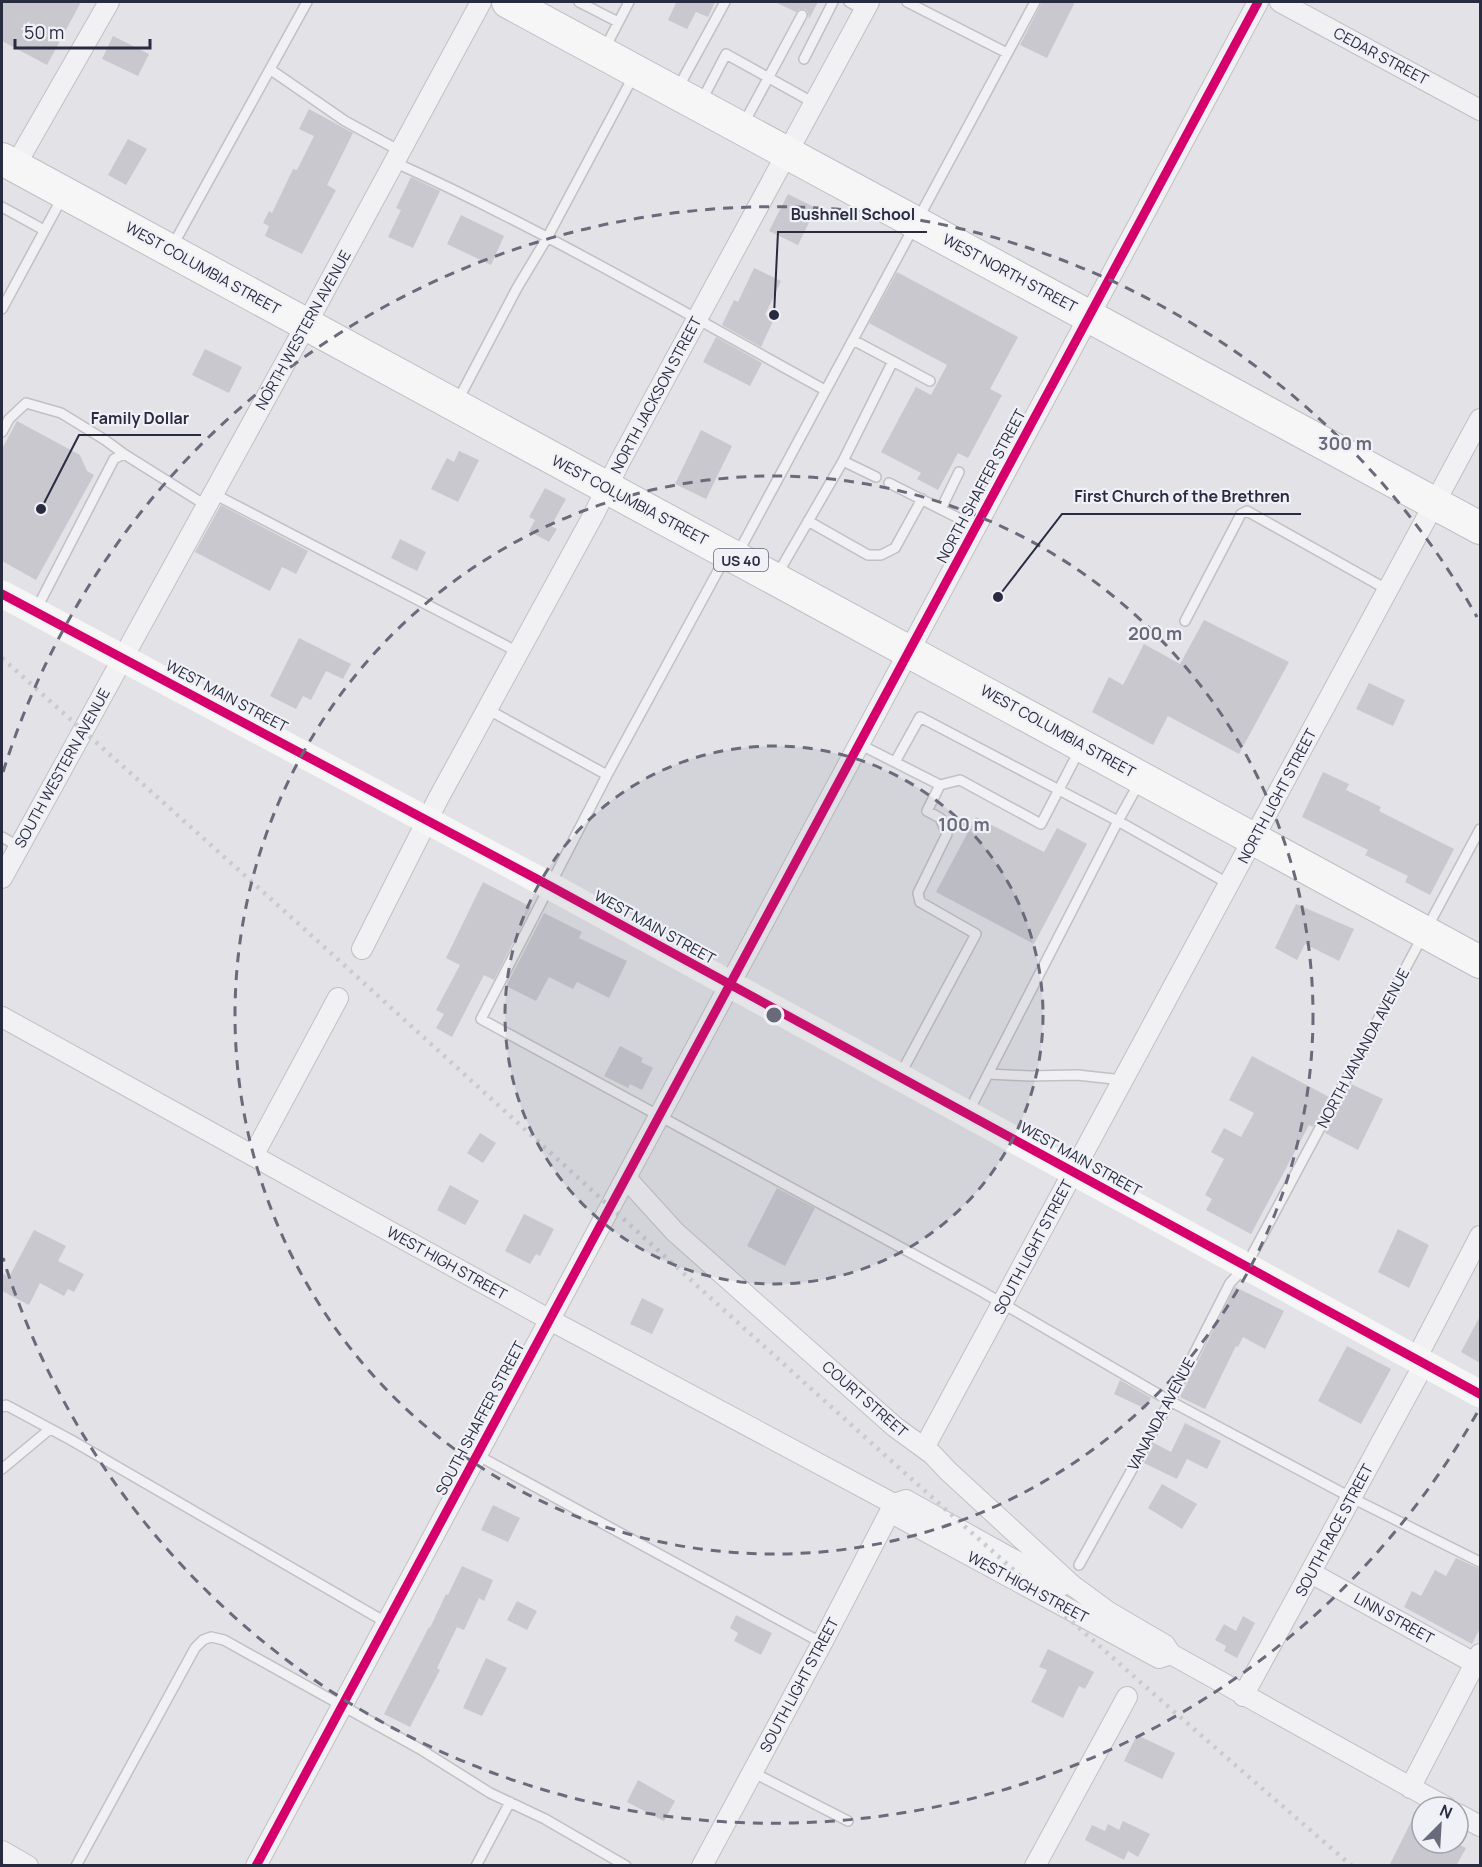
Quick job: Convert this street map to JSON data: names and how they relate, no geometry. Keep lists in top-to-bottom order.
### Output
{
  "streets": {
    "main road": ["WEST COLUMBIA STREET", "WEST NORTH STREET", "US 40"],
    "street": [
      "CEDAR STREET",
      "NORTH WESTERN AVENUE",
      "NORTH JACKSON STREET",
      "NORTH SHAFFER STREET",
      "WEST MAIN STREET",
      "SOUTH WESTERN AVENUE",
      "NORTH LIGHT STREET",
      "SOUTH LIGHT STREET",
      "WEST HIGH STREET",
      "COURT STREET",
      "SOUTH SHAFFER STREET",
      "SOUTH RACE STREET",
      "LINN STREET"
    ],
    "lane": ["NORTH VANANDA AVENUE", "VANANDA AVENUE"]
  },
  "crossings": [
    ["WEST COLUMBIA STREET", "NORTH WESTERN AVENUE"],
    ["WEST COLUMBIA STREET", "NORTH JACKSON STREET"],
    ["WEST COLUMBIA STREET", "NORTH SHAFFER STREET"],
    ["WEST COLUMBIA STREET", "NORTH LIGHT STREET"],
    ["WEST COLUMBIA STREET", "NORTH VANANDA AVENUE"],
    ["WEST NORTH STREET", "NORTH JACKSON STREET"],
    ["WEST NORTH STREET", "NORTH SHAFFER STREET"],
    ["WEST NORTH STREET", "NORTH LIGHT STREET"],
    ["NORTH WESTERN AVENUE", "WEST MAIN STREET"],
    ["NORTH WESTERN AVENUE", "SOUTH WESTERN AVENUE"],
    ["NORTH JACKSON STREET", "WEST MAIN STREET"],
    ["NORTH SHAFFER STREET", "WEST MAIN STREET"],
    ["NORTH SHAFFER STREET", "SOUTH SHAFFER STREET"],
    ["WEST MAIN STREET", "SOUTH WESTERN AVENUE"],
    ["WEST MAIN STREET", "NORTH LIGHT STREET"],
    ["WEST MAIN STREET", "NORTH VANANDA AVENUE"],
    ["WEST MAIN STREET", "SOUTH LIGHT STREET"],
    ["WEST MAIN STREET", "VANANDA AVENUE"],
    ["WEST MAIN STREET", "SOUTH SHAFFER STREET"],
    ["WEST MAIN STREET", "SOUTH RACE STREET"],
    ["NORTH LIGHT STREET", "SOUTH LIGHT STREET"],
    ["NORTH VANANDA AVENUE", "VANANDA AVENUE"],
    ["SOUTH LIGHT STREET", "WEST HIGH STREET"],
    ["SOUTH LIGHT STREET", "COURT STREET"],
    ["WEST HIGH STREET", "COURT STREET"],
    ["WEST HIGH STREET", "SOUTH SHAFFER STREET"],
    ["WEST HIGH STREET", "SOUTH RACE STREET"],
    ["COURT STREET", "SOUTH SHAFFER STREET"],
    ["SOUTH RACE STREET", "LINN STREET"]
  ],
  "places": ["Bushnell School", "Family Dollar", "First Church of the Brethren"],
  "scale_bar": "50 m",
  "north": "top right",
  "rings": ["300 m", "200 m", "100 m"]
}
